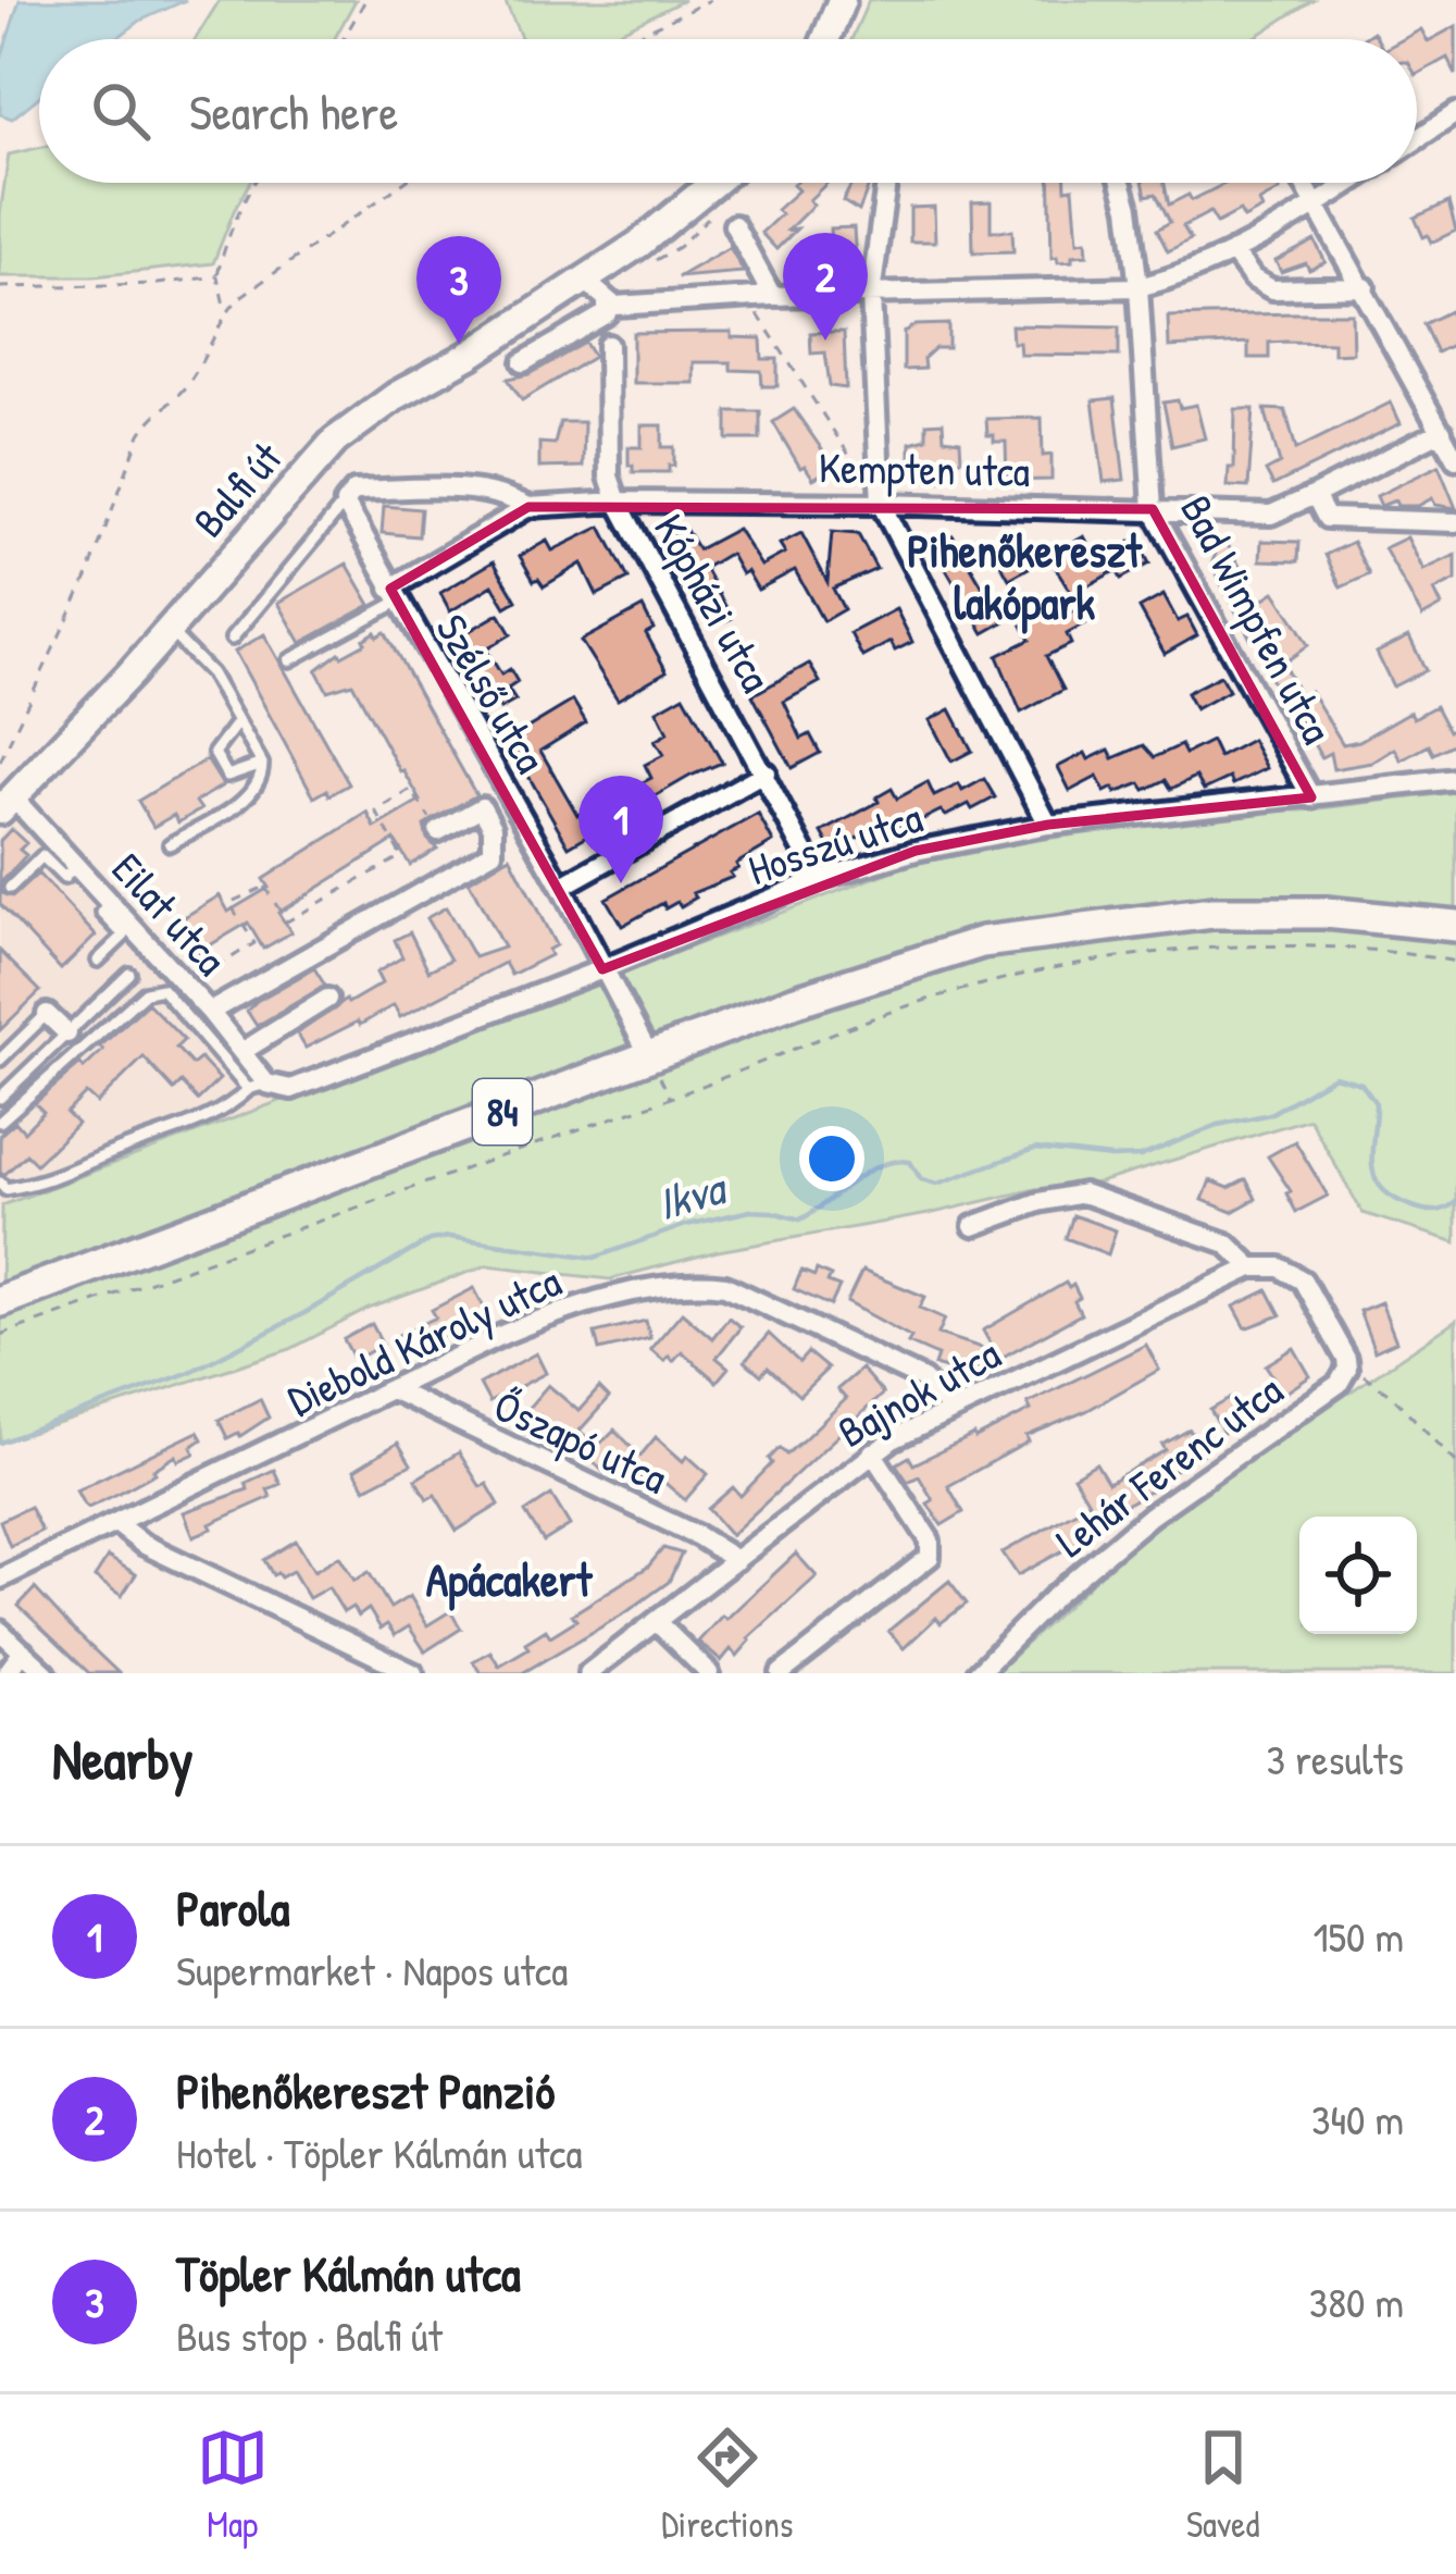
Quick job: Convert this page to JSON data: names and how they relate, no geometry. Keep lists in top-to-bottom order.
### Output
{
  "streets": {
    "main road": ["Balfi út", "84"],
    "street": [
      "Kempten utca",
      "Kópházi utca",
      "Bad Wimpfen utca",
      "Szélső utca",
      "Hosszú utca",
      "Eilat utca",
      "Diebold Károly utca",
      "Bajnok utca",
      "Őszapó utca",
      "Lehár Ferenc utca"
    ]
  },
  "crossings": [
    ["Kempten utca", "Kópházi utca"],
    ["Kempten utca", "Bad Wimpfen utca"],
    ["Kempten utca", "Szélső utca"],
    ["Balfi út", "Eilat utca"],
    ["Kópházi utca", "Hosszú utca"],
    ["Bad Wimpfen utca", "Hosszú utca"],
    ["Szélső utca", "Hosszú utca"],
    ["Szélső utca", "Eilat utca"],
    ["Szélső utca", "84"],
    ["Hosszú utca", "Eilat utca"],
    ["Diebold Károly utca", "Bajnok utca"],
    ["Diebold Károly utca", "Őszapó utca"],
    ["Bajnok utca", "Őszapó utca"]
  ],
  "districts": ["Pihenőkereszt lakópark", "Apácakert"],
  "water": ["Ikva"],
  "page": {
    "search": "Search here",
    "pins": ["2", "3", "1"],
    "heading": ["Nearby", "3 results"],
    "list": [
      {
        "mark": "1",
        "name": "Parola",
        "note": "Supermarket · Napos utca",
        "value": "150 m"
      },
      {
        "mark": "2",
        "name": "Pihenőkereszt Panzió",
        "note": "Hotel · Töpler Kálmán utca",
        "value": "340 m"
      },
      {
        "mark": "3",
        "name": "Töpler Kálmán utca",
        "note": "Bus stop · Balfi út",
        "value": "380 m"
      }
    ],
    "nav": ["Map", "Directions", "Saved"]
  }
}
